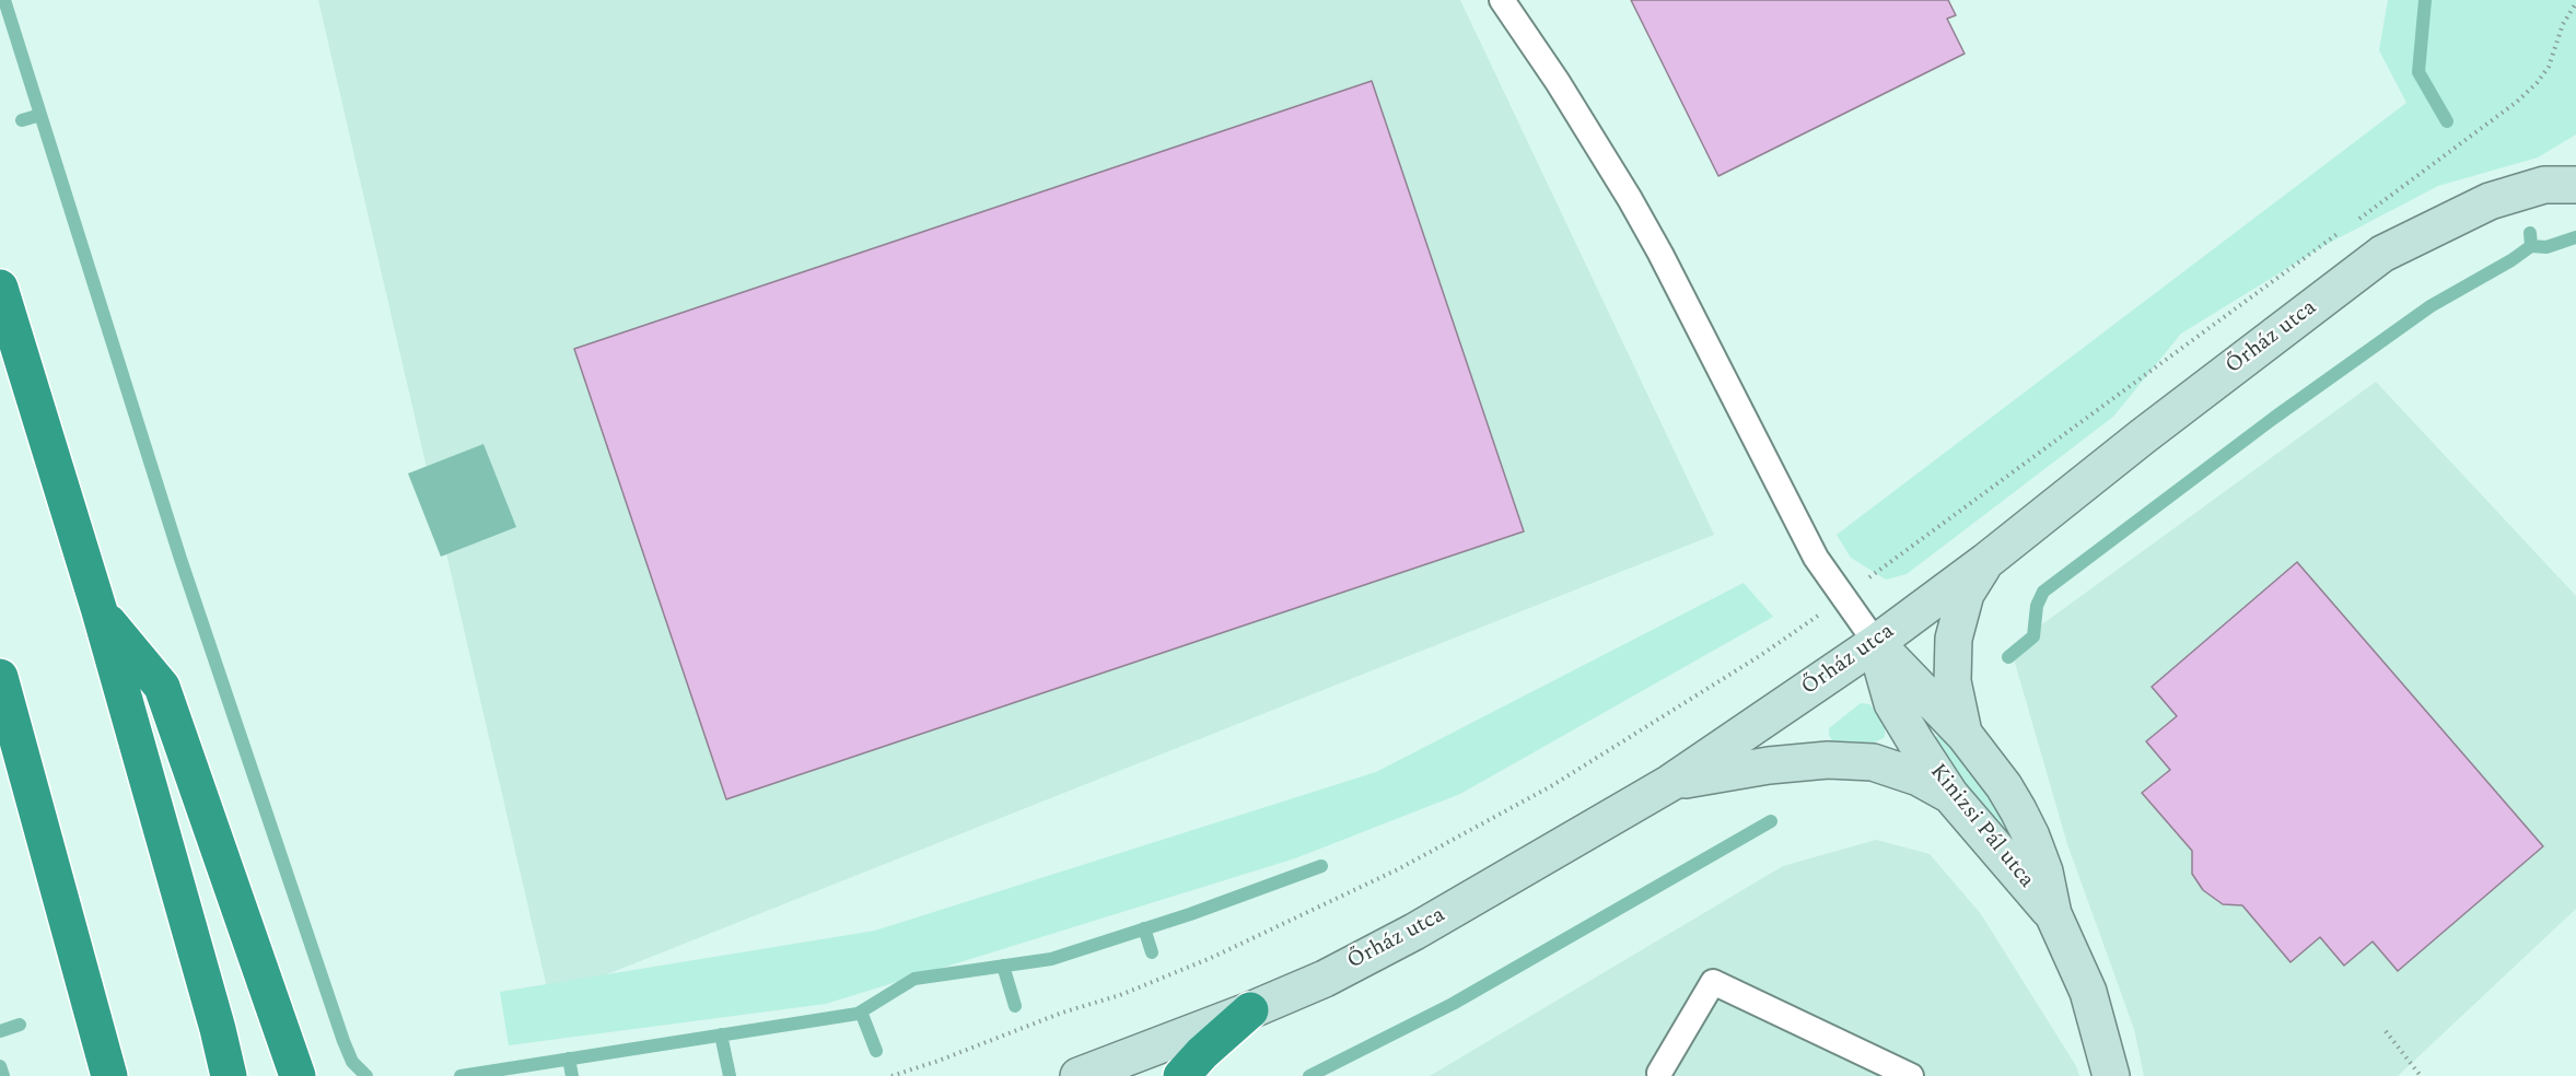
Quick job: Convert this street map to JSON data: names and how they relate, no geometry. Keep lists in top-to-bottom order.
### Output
{
  "streets": {
    "street": ["Őrház utca", "Kinizsi Pál utca"]
  },
  "crossings": [
    ["Őrház utca", "Kinizsi Pál utca"]
  ]
}
